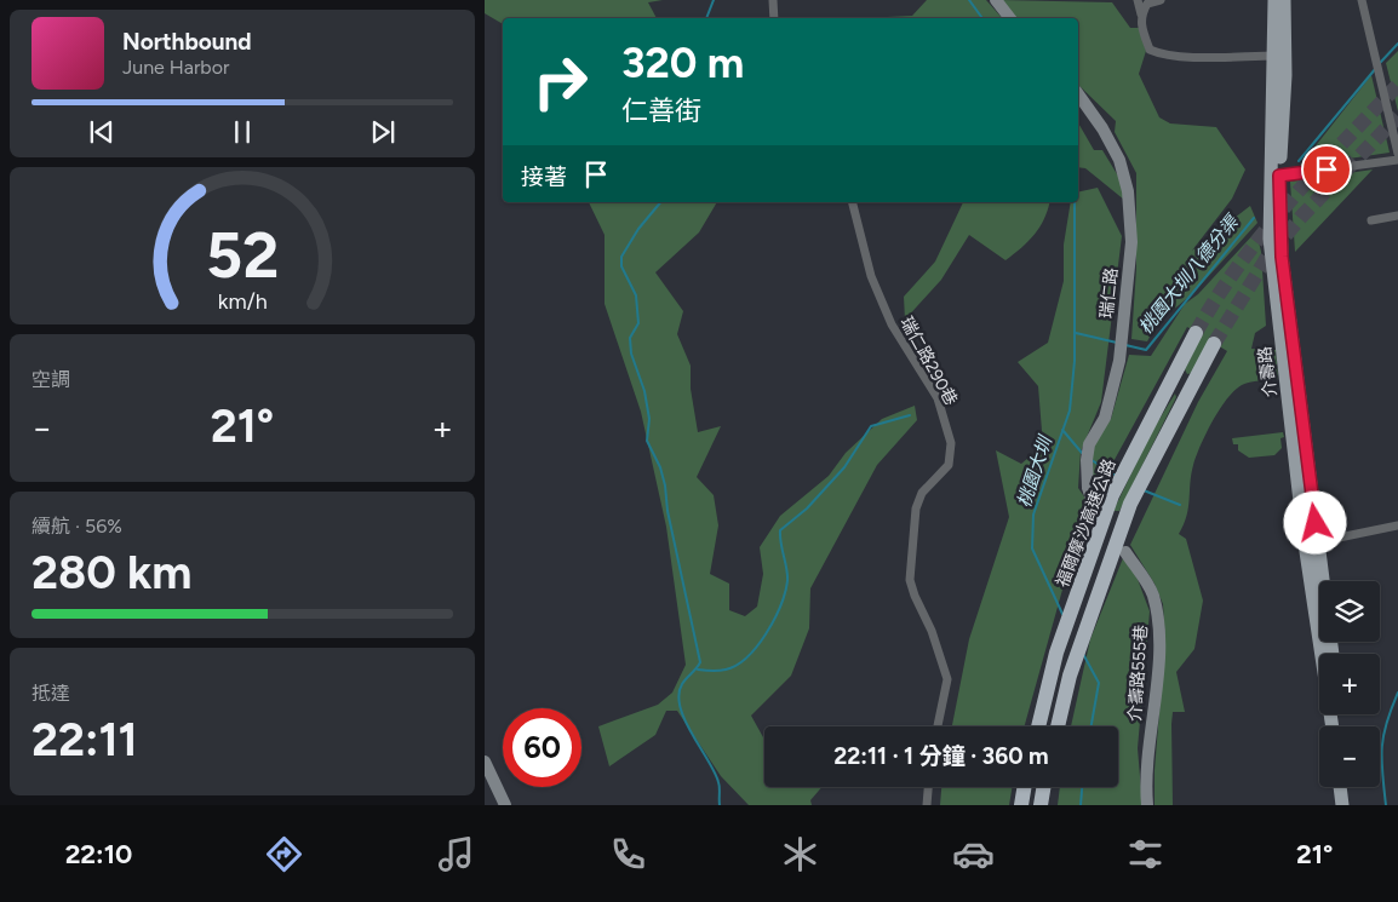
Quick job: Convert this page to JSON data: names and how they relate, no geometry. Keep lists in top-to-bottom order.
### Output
{
  "streets": {
    "highway": ["福爾摩沙高速公路"],
    "main road": ["介壽路"],
    "street": ["瑞仁路", "瑞仁路290巷", "介壽路555巷"]
  },
  "water": ["桃園大圳八德分渠", "桃園大圳"],
  "page": {
    "song": ["Northbound", "June Harbor"],
    "turn": ["320 m", "仁善街"],
    "then": "接著",
    "tile": [
      "空調",
      ["續航 · 56%", "280 km"],
      ["抵達", "22:11"]
    ],
    "heat": ["−", "21°", "+"],
    "map_buttons": ["+", "−"],
    "limit": "60",
    "trip": "22:11 · 1 分鐘 · 360 m",
    "tabs": ["22:10", "21°"],
    "gauge": ["52", "km/h"]
  }
}
